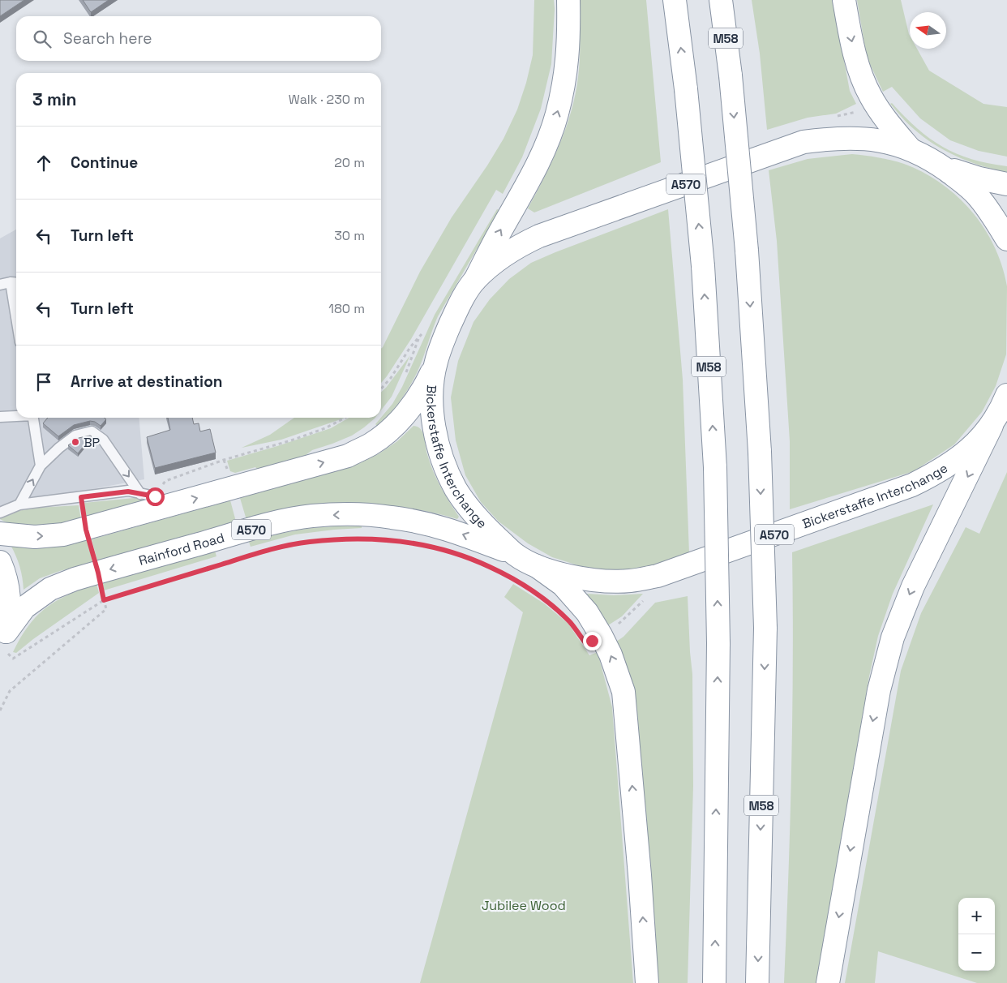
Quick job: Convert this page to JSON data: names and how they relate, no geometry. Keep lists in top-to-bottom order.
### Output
{
  "streets": {
    "highway": [
      "M58",
      "A570",
      "Bickerstaffe Interchange",
      "Rainford Road"
    ]
  },
  "crossings": [
    ["A570", "Bickerstaffe Interchange"],
    ["Bickerstaffe Interchange", "Rainford Road"]
  ],
  "one_way": ["Rainford Road"],
  "parks": ["Jubilee Wood"],
  "places": ["BP"],
  "north": "left",
  "page": {
    "search": "Search here",
    "heading": ["3 min", "Walk · 230 m"],
    "list": [
      ["Continue", "20 m"],
      ["Turn left", "30 m"],
      ["Turn left", "180 m"],
      "Arrive at destination"
    ],
    "map_buttons": ["+", "−"]
  }
}
